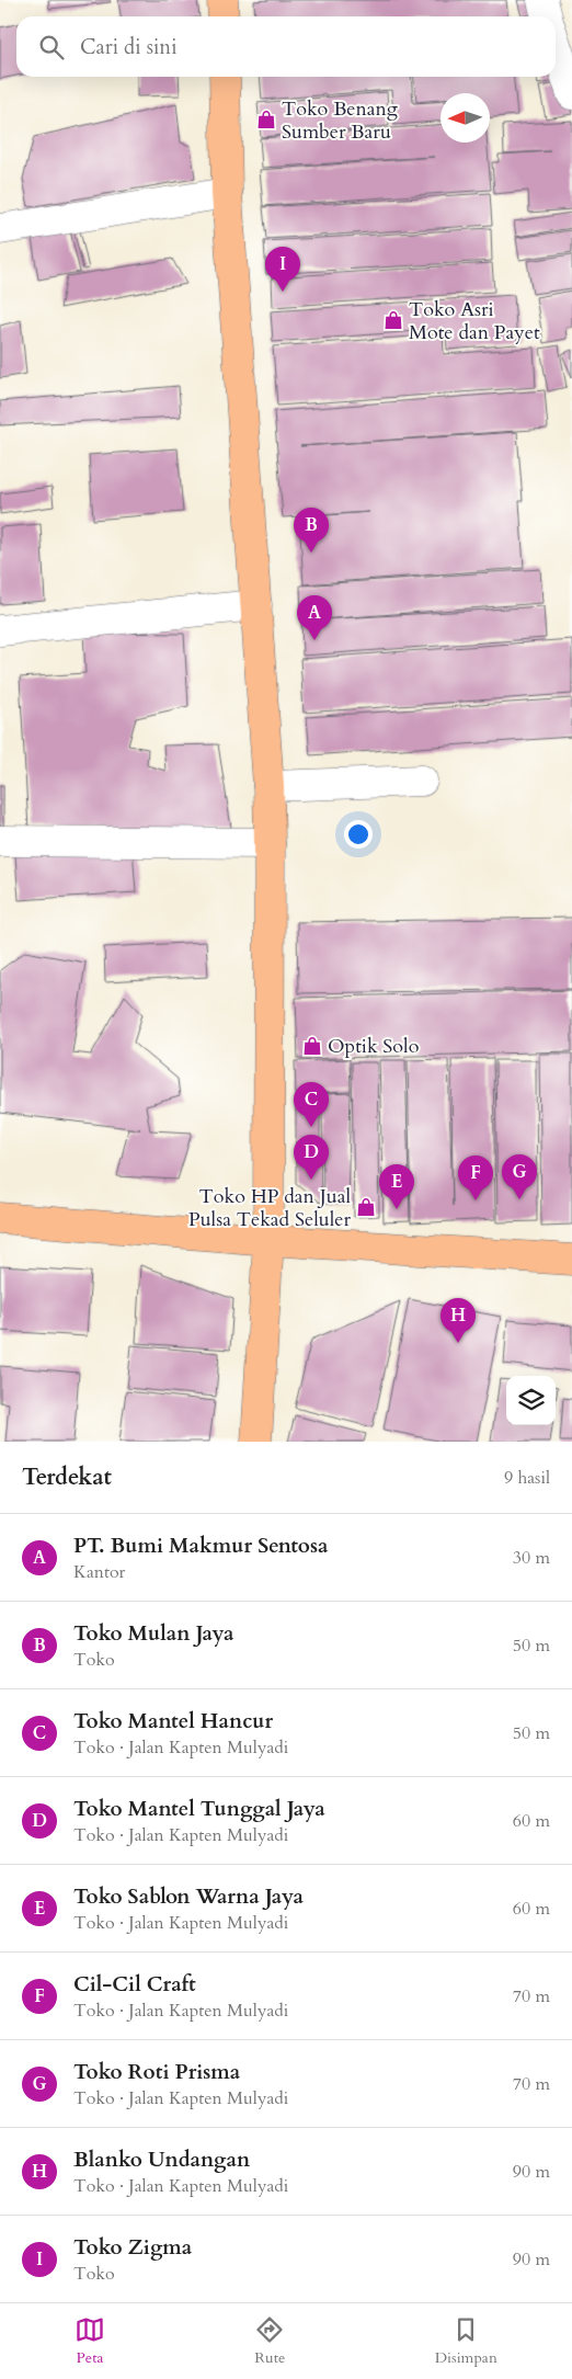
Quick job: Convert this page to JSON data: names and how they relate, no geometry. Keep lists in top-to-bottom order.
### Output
{
  "places": {
    "shop": [
      "Toko Benang Sumber Baru",
      "Toko Asri Mote dan Payet",
      "Optik Solo",
      "Toko HP dan Jual Pulsa Tekad Seluler"
    ]
  },
  "north": "left",
  "page": {
    "search": "Cari di sini",
    "pins": [
      "I",
      "B",
      "A",
      "C",
      "D",
      "G",
      "F",
      "E",
      "H"
    ],
    "heading": ["Terdekat", "9 hasil"],
    "list": [
      {
        "mark": "A",
        "name": "PT. Bumi Makmur Sentosa",
        "note": "Kantor",
        "value": "30 m"
      },
      {
        "mark": "B",
        "name": "Toko Mulan Jaya",
        "note": "Toko",
        "value": "50 m"
      },
      {
        "mark": "C",
        "name": "Toko Mantel Hancur",
        "note": "Toko · Jalan Kapten Mulyadi",
        "value": "50 m"
      },
      {
        "mark": "D",
        "name": "Toko Mantel Tunggal Jaya",
        "note": "Toko · Jalan Kapten Mulyadi",
        "value": "60 m"
      },
      {
        "mark": "E",
        "name": "Toko Sablon Warna Jaya",
        "note": "Toko · Jalan Kapten Mulyadi",
        "value": "60 m"
      },
      {
        "mark": "F",
        "name": "Cil-Cil Craft",
        "note": "Toko · Jalan Kapten Mulyadi",
        "value": "70 m"
      },
      {
        "mark": "G",
        "name": "Toko Roti Prisma",
        "note": "Toko · Jalan Kapten Mulyadi",
        "value": "70 m"
      },
      {
        "mark": "H",
        "name": "Blanko Undangan",
        "note": "Toko · Jalan Kapten Mulyadi",
        "value": "90 m"
      },
      {
        "mark": "I",
        "name": "Toko Zigma",
        "note": "Toko",
        "value": "90 m"
      }
    ],
    "nav": ["Peta", "Rute", "Disimpan"]
  }
}
